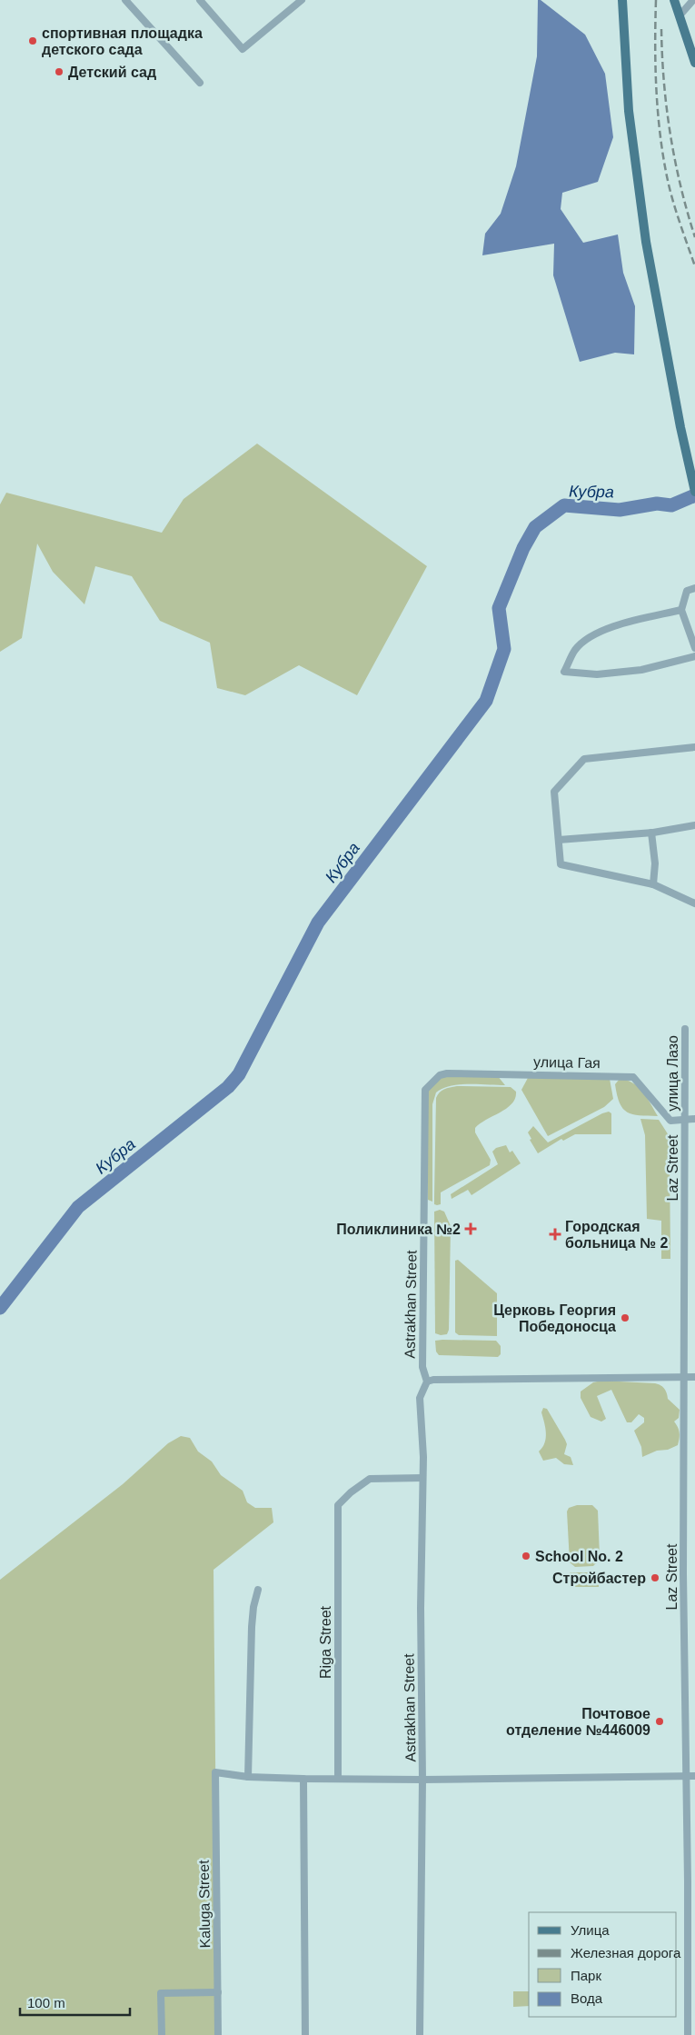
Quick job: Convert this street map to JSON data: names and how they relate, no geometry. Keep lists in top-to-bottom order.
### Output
{
  "streets": {
    "street": [
      "улица Гая",
      "улица Лазо",
      "Laz Street",
      "Astrakhan Street",
      "Riga Street",
      "Kaluga Street"
    ]
  },
  "crossings": [
    ["улица Гая", "улица Лазо"],
    ["улица Гая", "Laz Street"],
    ["улица Гая", "Astrakhan Street"],
    ["улица Лазо", "Laz Street"],
    ["Astrakhan Street", "Riga Street"]
  ],
  "water": ["Кубра"],
  "places": {
    "other": [
      "спортивная площадка детского сада",
      "Детский сад",
      "Церковь Георгия Победоносца",
      "School No. 2",
      "Стройбастер",
      "Почтовое отделение №446009"
    ],
    "health": ["Поликлиника №2", "Городская больница № 2"]
  },
  "legend": [
    "Улица",
    "Железная дорога",
    "Парк",
    "Вода"
  ],
  "scale_bar": "100 m"
}
